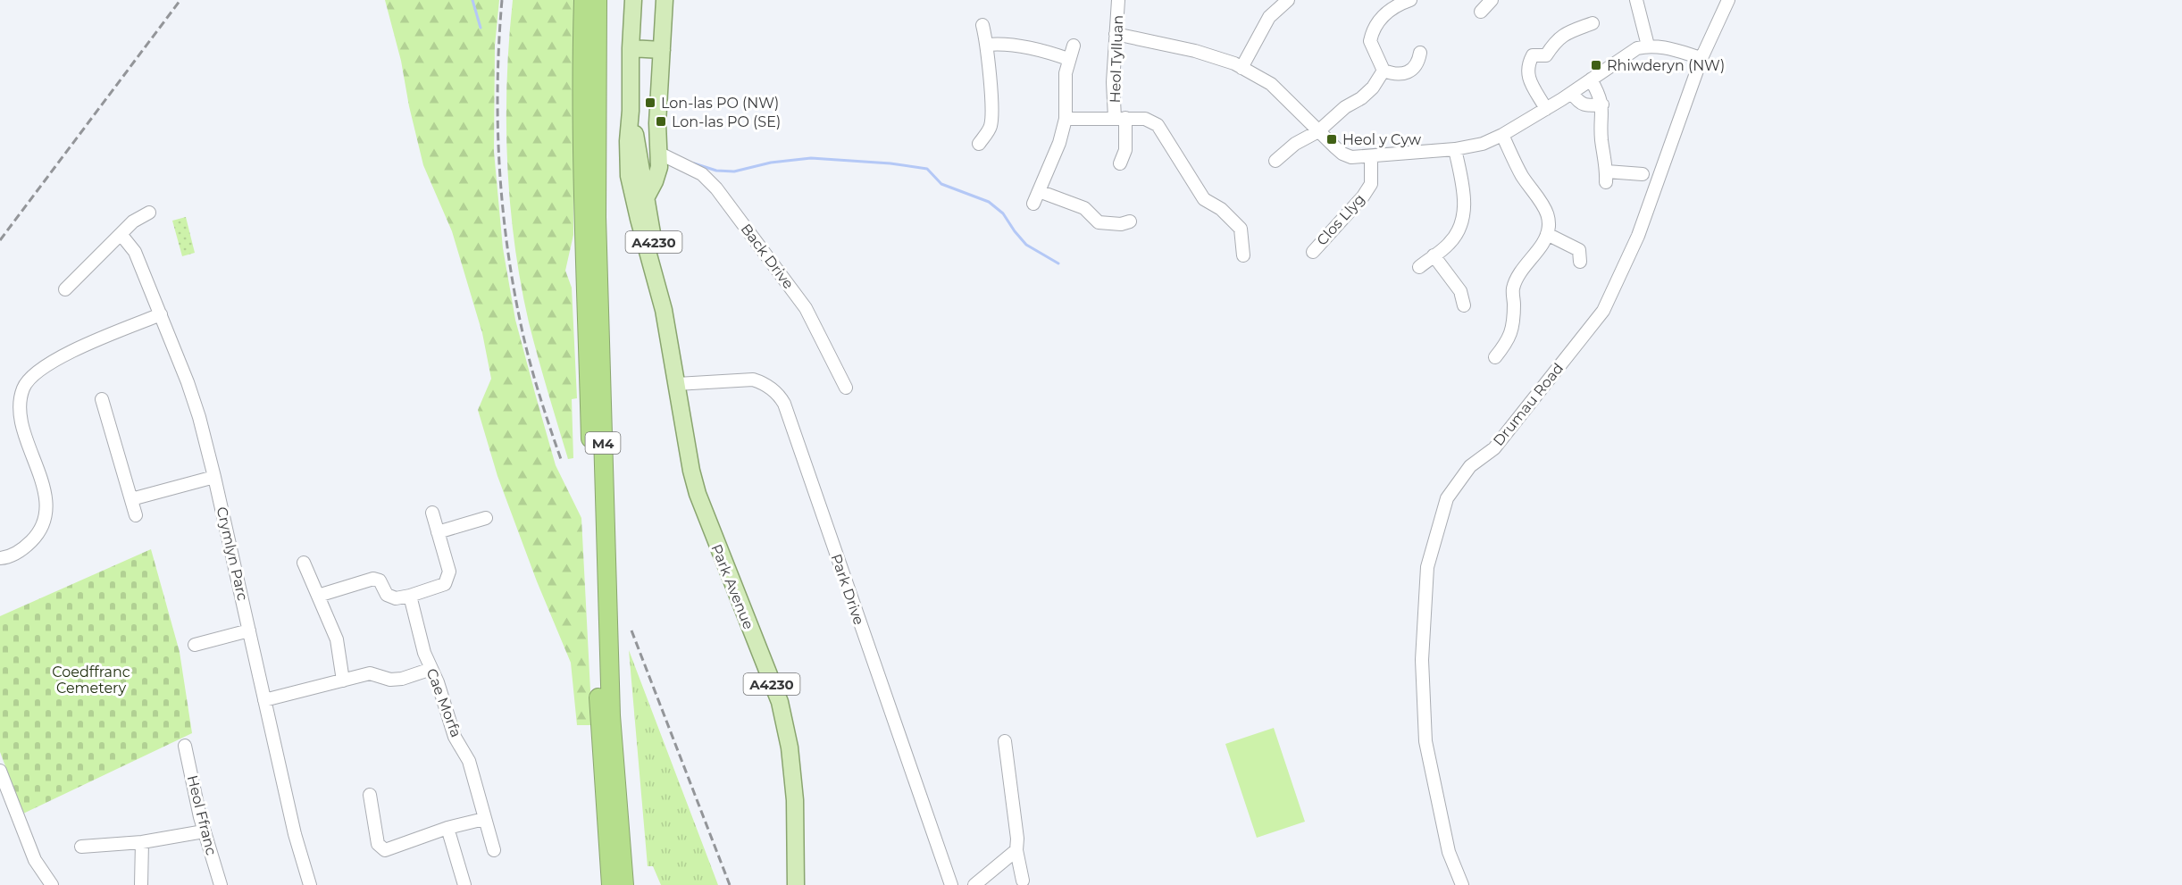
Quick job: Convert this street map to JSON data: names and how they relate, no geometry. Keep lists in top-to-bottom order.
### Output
{
  "streets": {
    "highway": ["M4"],
    "main road": ["A4230", "Park Avenue"],
    "street": [
      "Heol Tylluan",
      "Clos Llyg",
      "Back Drive",
      "Drumau Road",
      "Crymlyn Parc",
      "Park Drive",
      "Cae Morfa",
      "Heol Ffranc"
    ]
  },
  "crossings": [
    ["A4230", "Park Avenue"],
    ["Park Avenue", "Park Drive"]
  ],
  "parks": ["Coedffranc Cemetery"],
  "places": {
    "transit": [
      "Rhiwderyn (NW)",
      "Lon-las PO (NW)",
      "Lon-las PO (SE)",
      "Heol y Cyw"
    ]
  }
}
